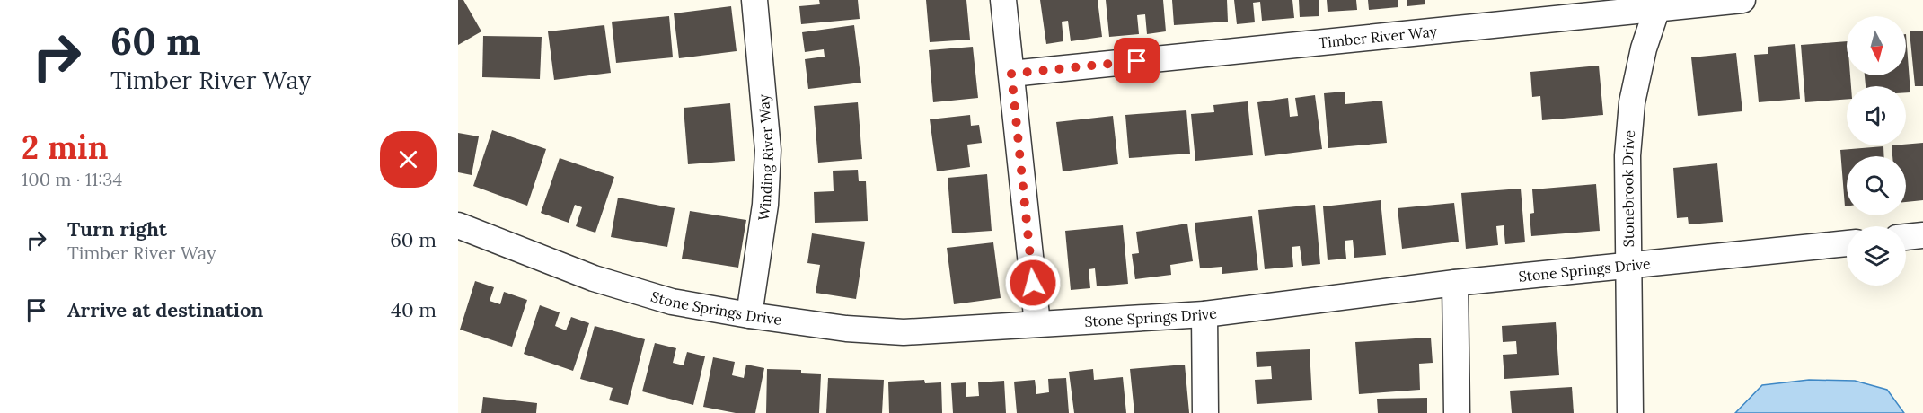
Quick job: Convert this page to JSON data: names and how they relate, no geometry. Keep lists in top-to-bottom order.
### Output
{
  "streets": {
    "street": [
      "Timber River Way",
      "Winding River Way",
      "Stonebrook Drive",
      "Stone Springs Drive"
    ]
  },
  "crossings": [
    ["Timber River Way", "Stonebrook Drive"],
    ["Winding River Way", "Stone Springs Drive"],
    ["Stonebrook Drive", "Stone Springs Drive"]
  ],
  "north": "bottom",
  "page": {
    "turn": ["60 m", "Timber River Way"],
    "heading": ["2 min", "100 m · 11:34"],
    "list": [
      {
        "name": "Turn right",
        "note": "Timber River Way",
        "value": "60 m"
      },
      {
        "name": "Arrive at destination",
        "value": "40 m"
      }
    ]
  }
}
